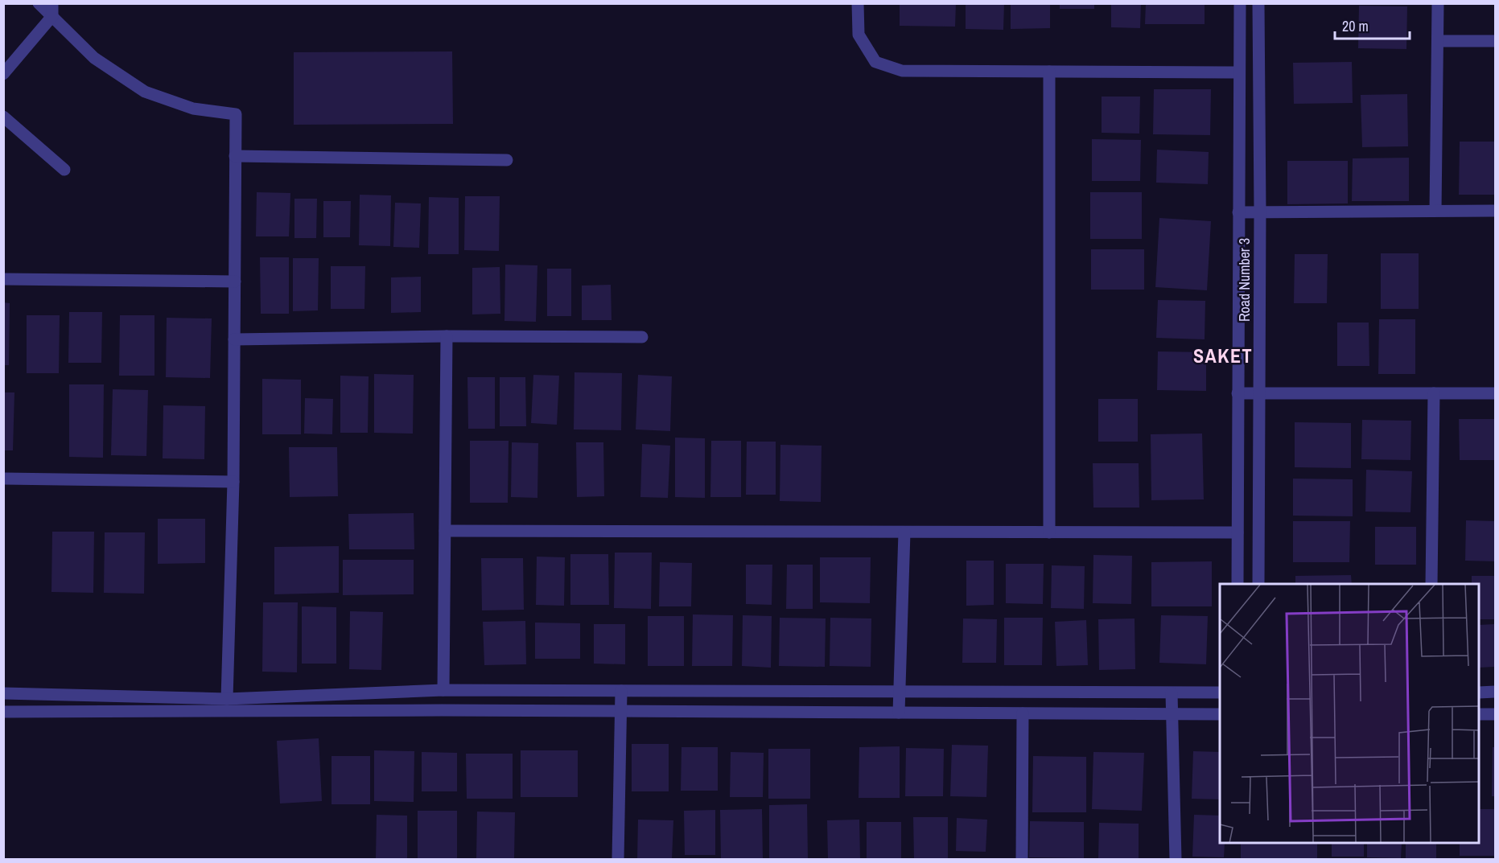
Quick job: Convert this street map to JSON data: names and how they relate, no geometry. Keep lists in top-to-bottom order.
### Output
{
  "streets": {
    "street": ["Road Number 3"]
  },
  "districts": ["SAKET"],
  "scale_bar": "20 m"
}
